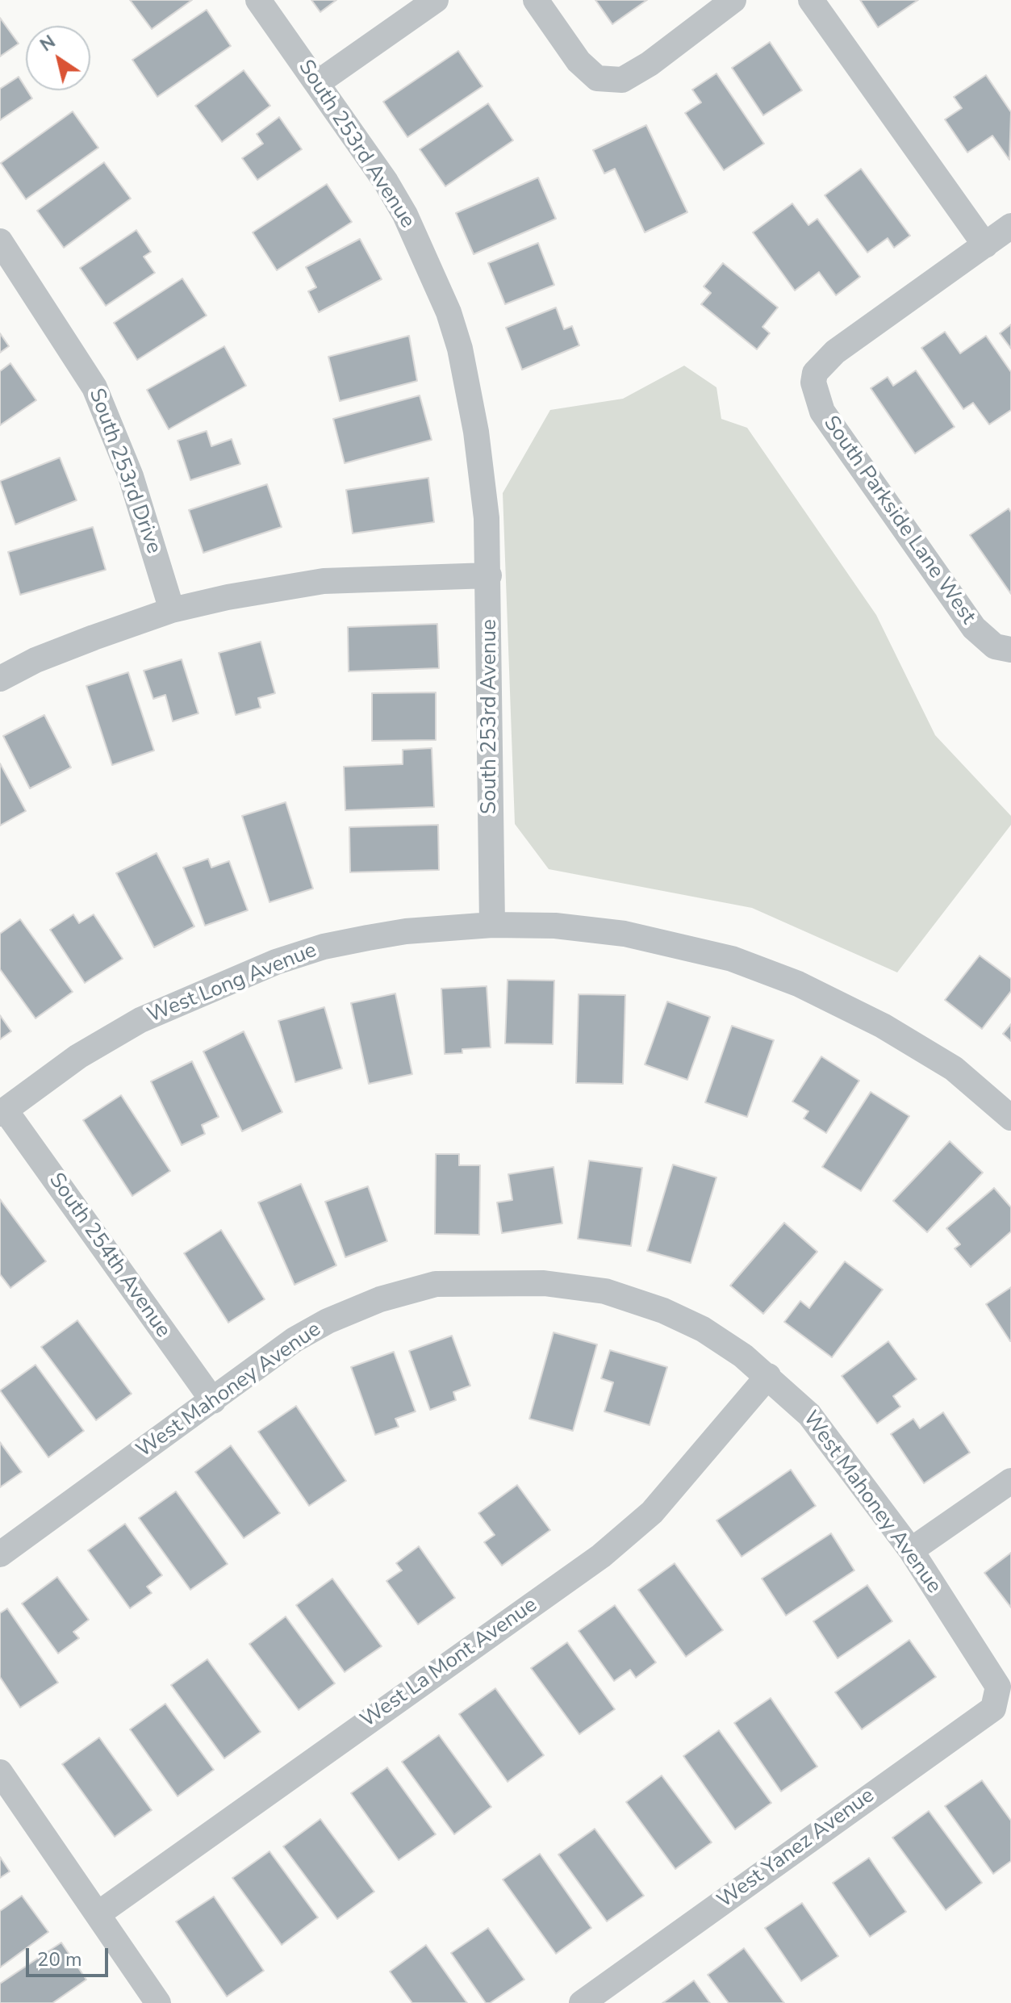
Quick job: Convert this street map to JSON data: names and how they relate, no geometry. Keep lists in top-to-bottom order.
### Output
{
  "streets": {
    "street": [
      "South 253rd Avenue",
      "South 253rd Drive",
      "South Parkside Lane West",
      "West Long Avenue",
      "South 254th Avenue",
      "West Mahoney Avenue",
      "West La Mont Avenue",
      "West Yanez Avenue"
    ]
  },
  "crossings": [
    ["South 253rd Avenue", "West Long Avenue"],
    ["West Long Avenue", "South 254th Avenue"],
    ["South 254th Avenue", "West Mahoney Avenue"],
    ["West Mahoney Avenue", "West La Mont Avenue"],
    ["West Mahoney Avenue", "West Yanez Avenue"]
  ],
  "scale_bar": "20 m",
  "north": "top left"
}
